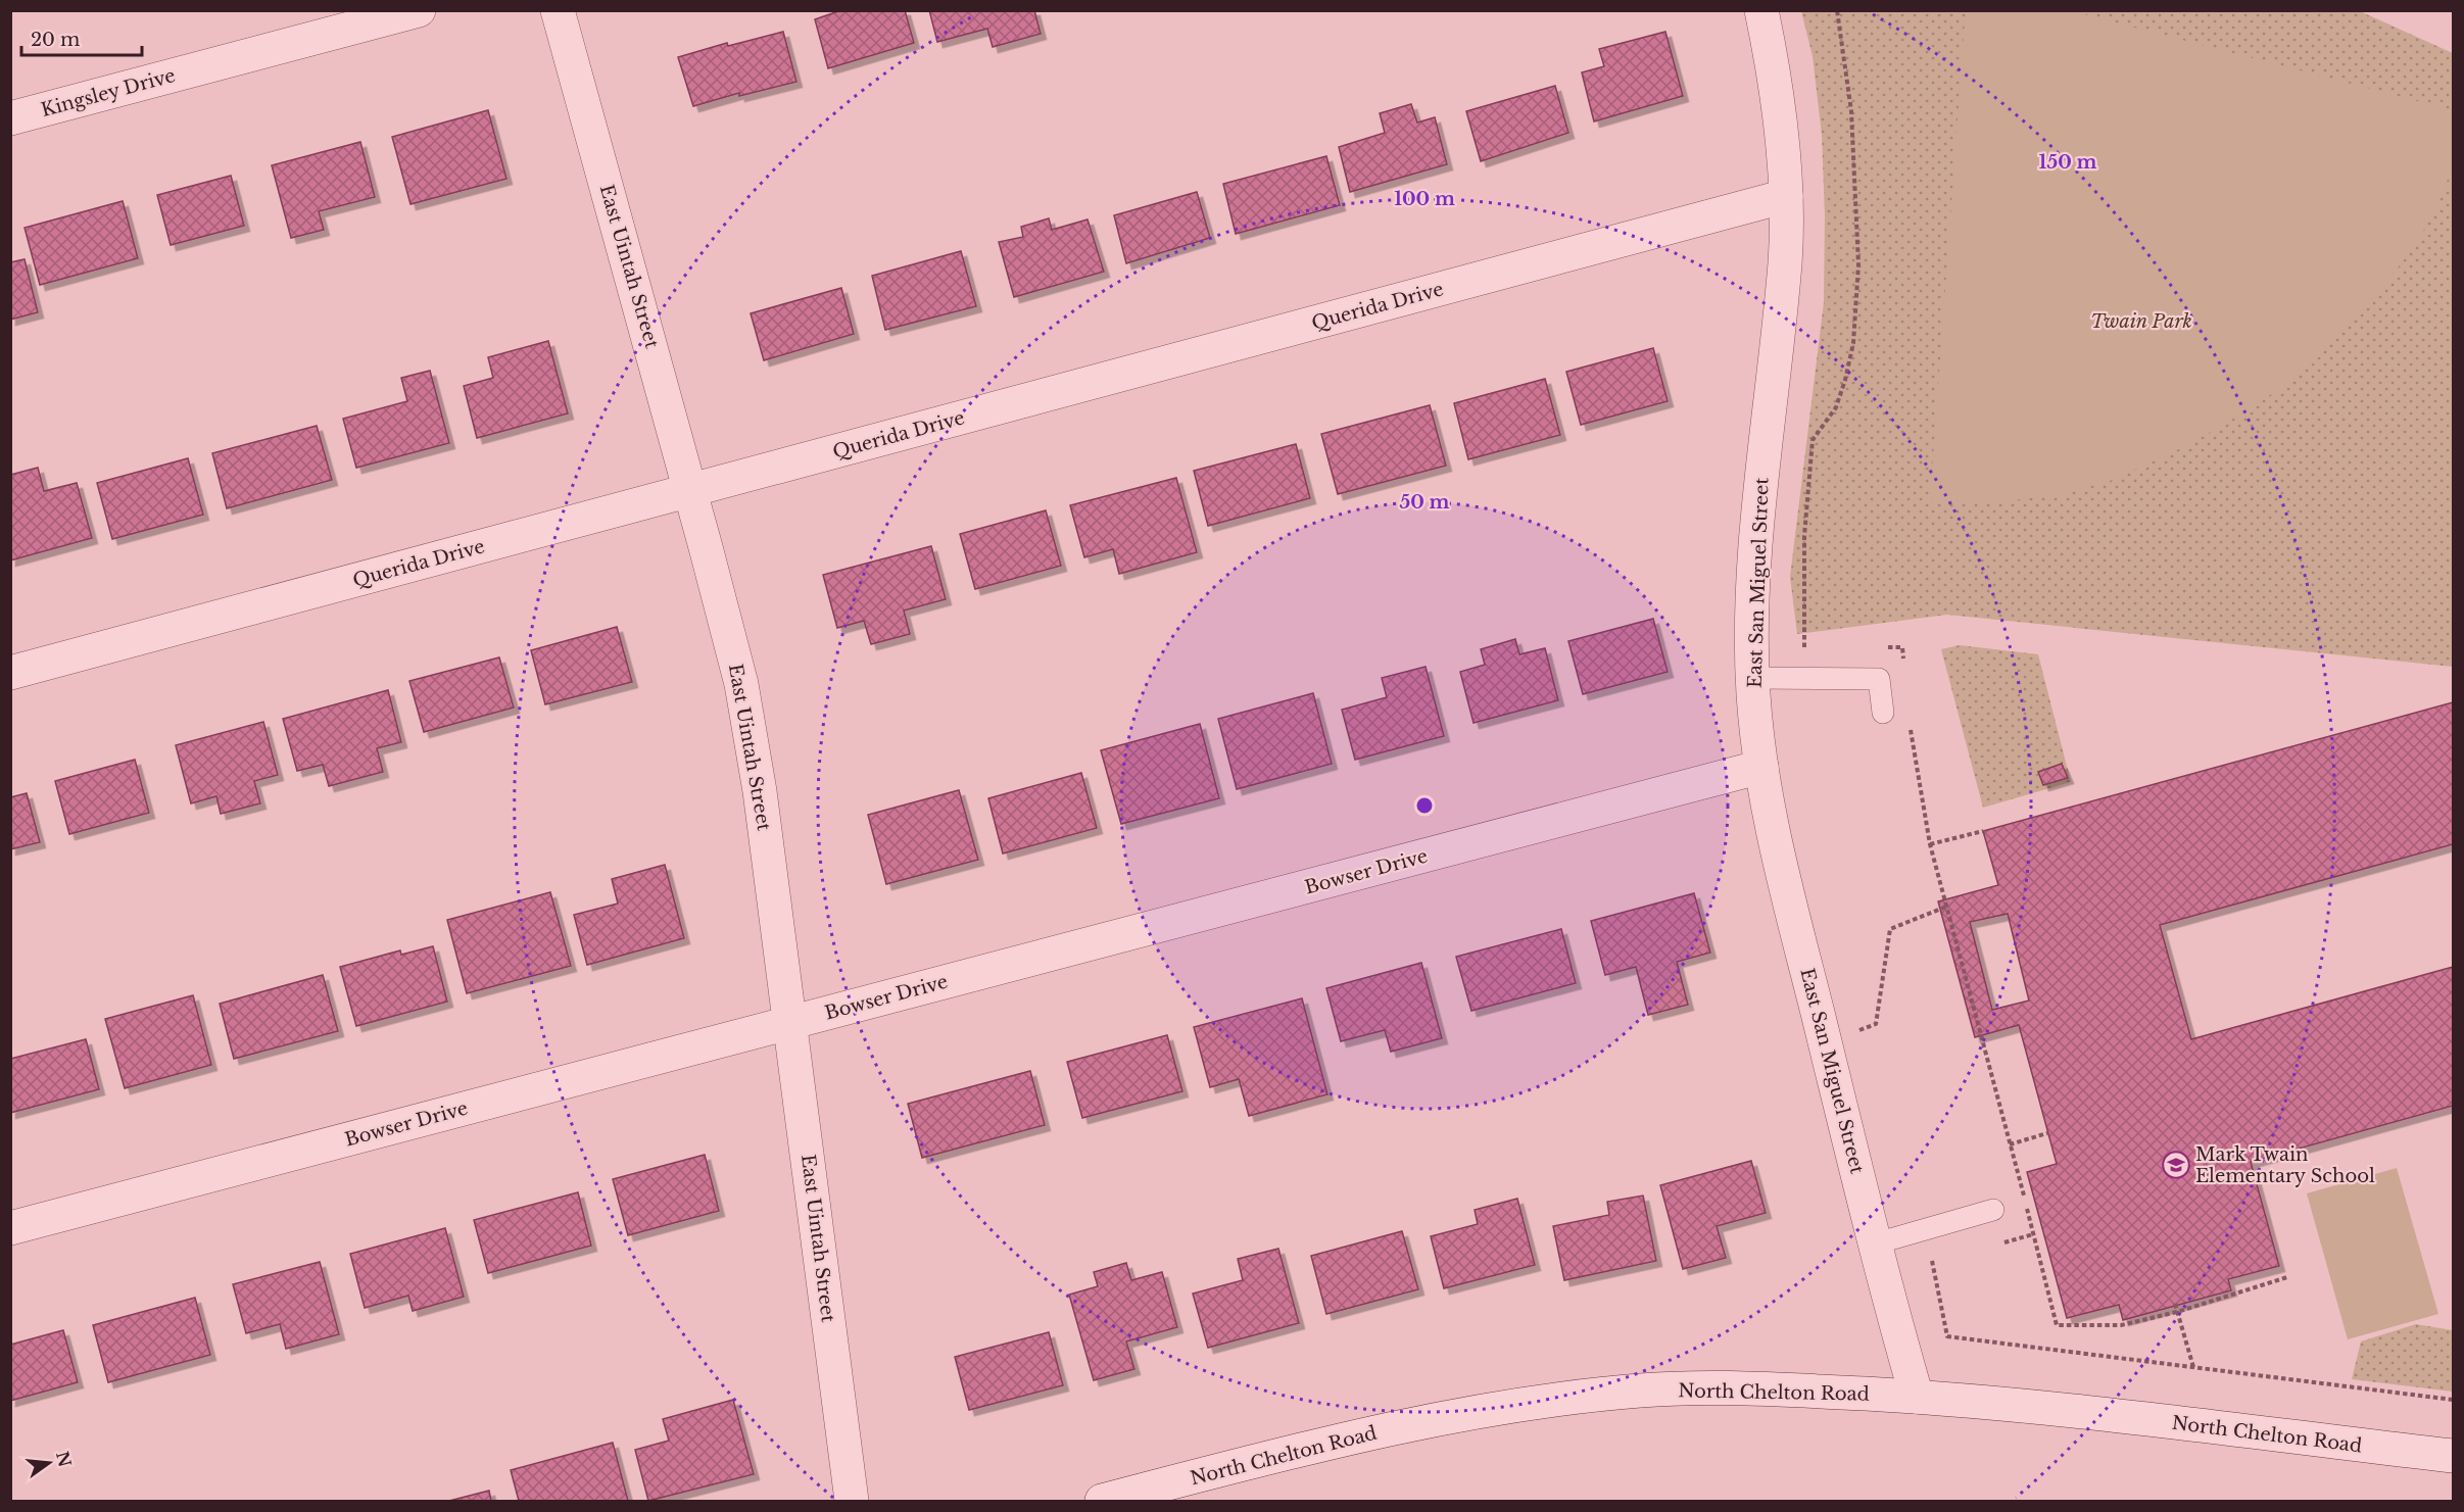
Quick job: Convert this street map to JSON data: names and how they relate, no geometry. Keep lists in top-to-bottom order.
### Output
{
  "streets": {
    "street": [
      "Kingsley Drive",
      "East Uintah Street",
      "Querida Drive",
      "East San Miguel Street",
      "Bowser Drive",
      "North Chelton Road"
    ]
  },
  "crossings": [
    ["East Uintah Street", "Querida Drive"],
    ["East Uintah Street", "Bowser Drive"],
    ["Querida Drive", "East San Miguel Street"],
    ["East San Miguel Street", "Bowser Drive"],
    ["East San Miguel Street", "North Chelton Road"]
  ],
  "parks": ["Twain Park"],
  "places": {
    "school or university": ["Mark Twain Elementary School"]
  },
  "scale_bar": "20 m",
  "north": "right",
  "rings": ["150 m", "100 m", "50 m"]
}
